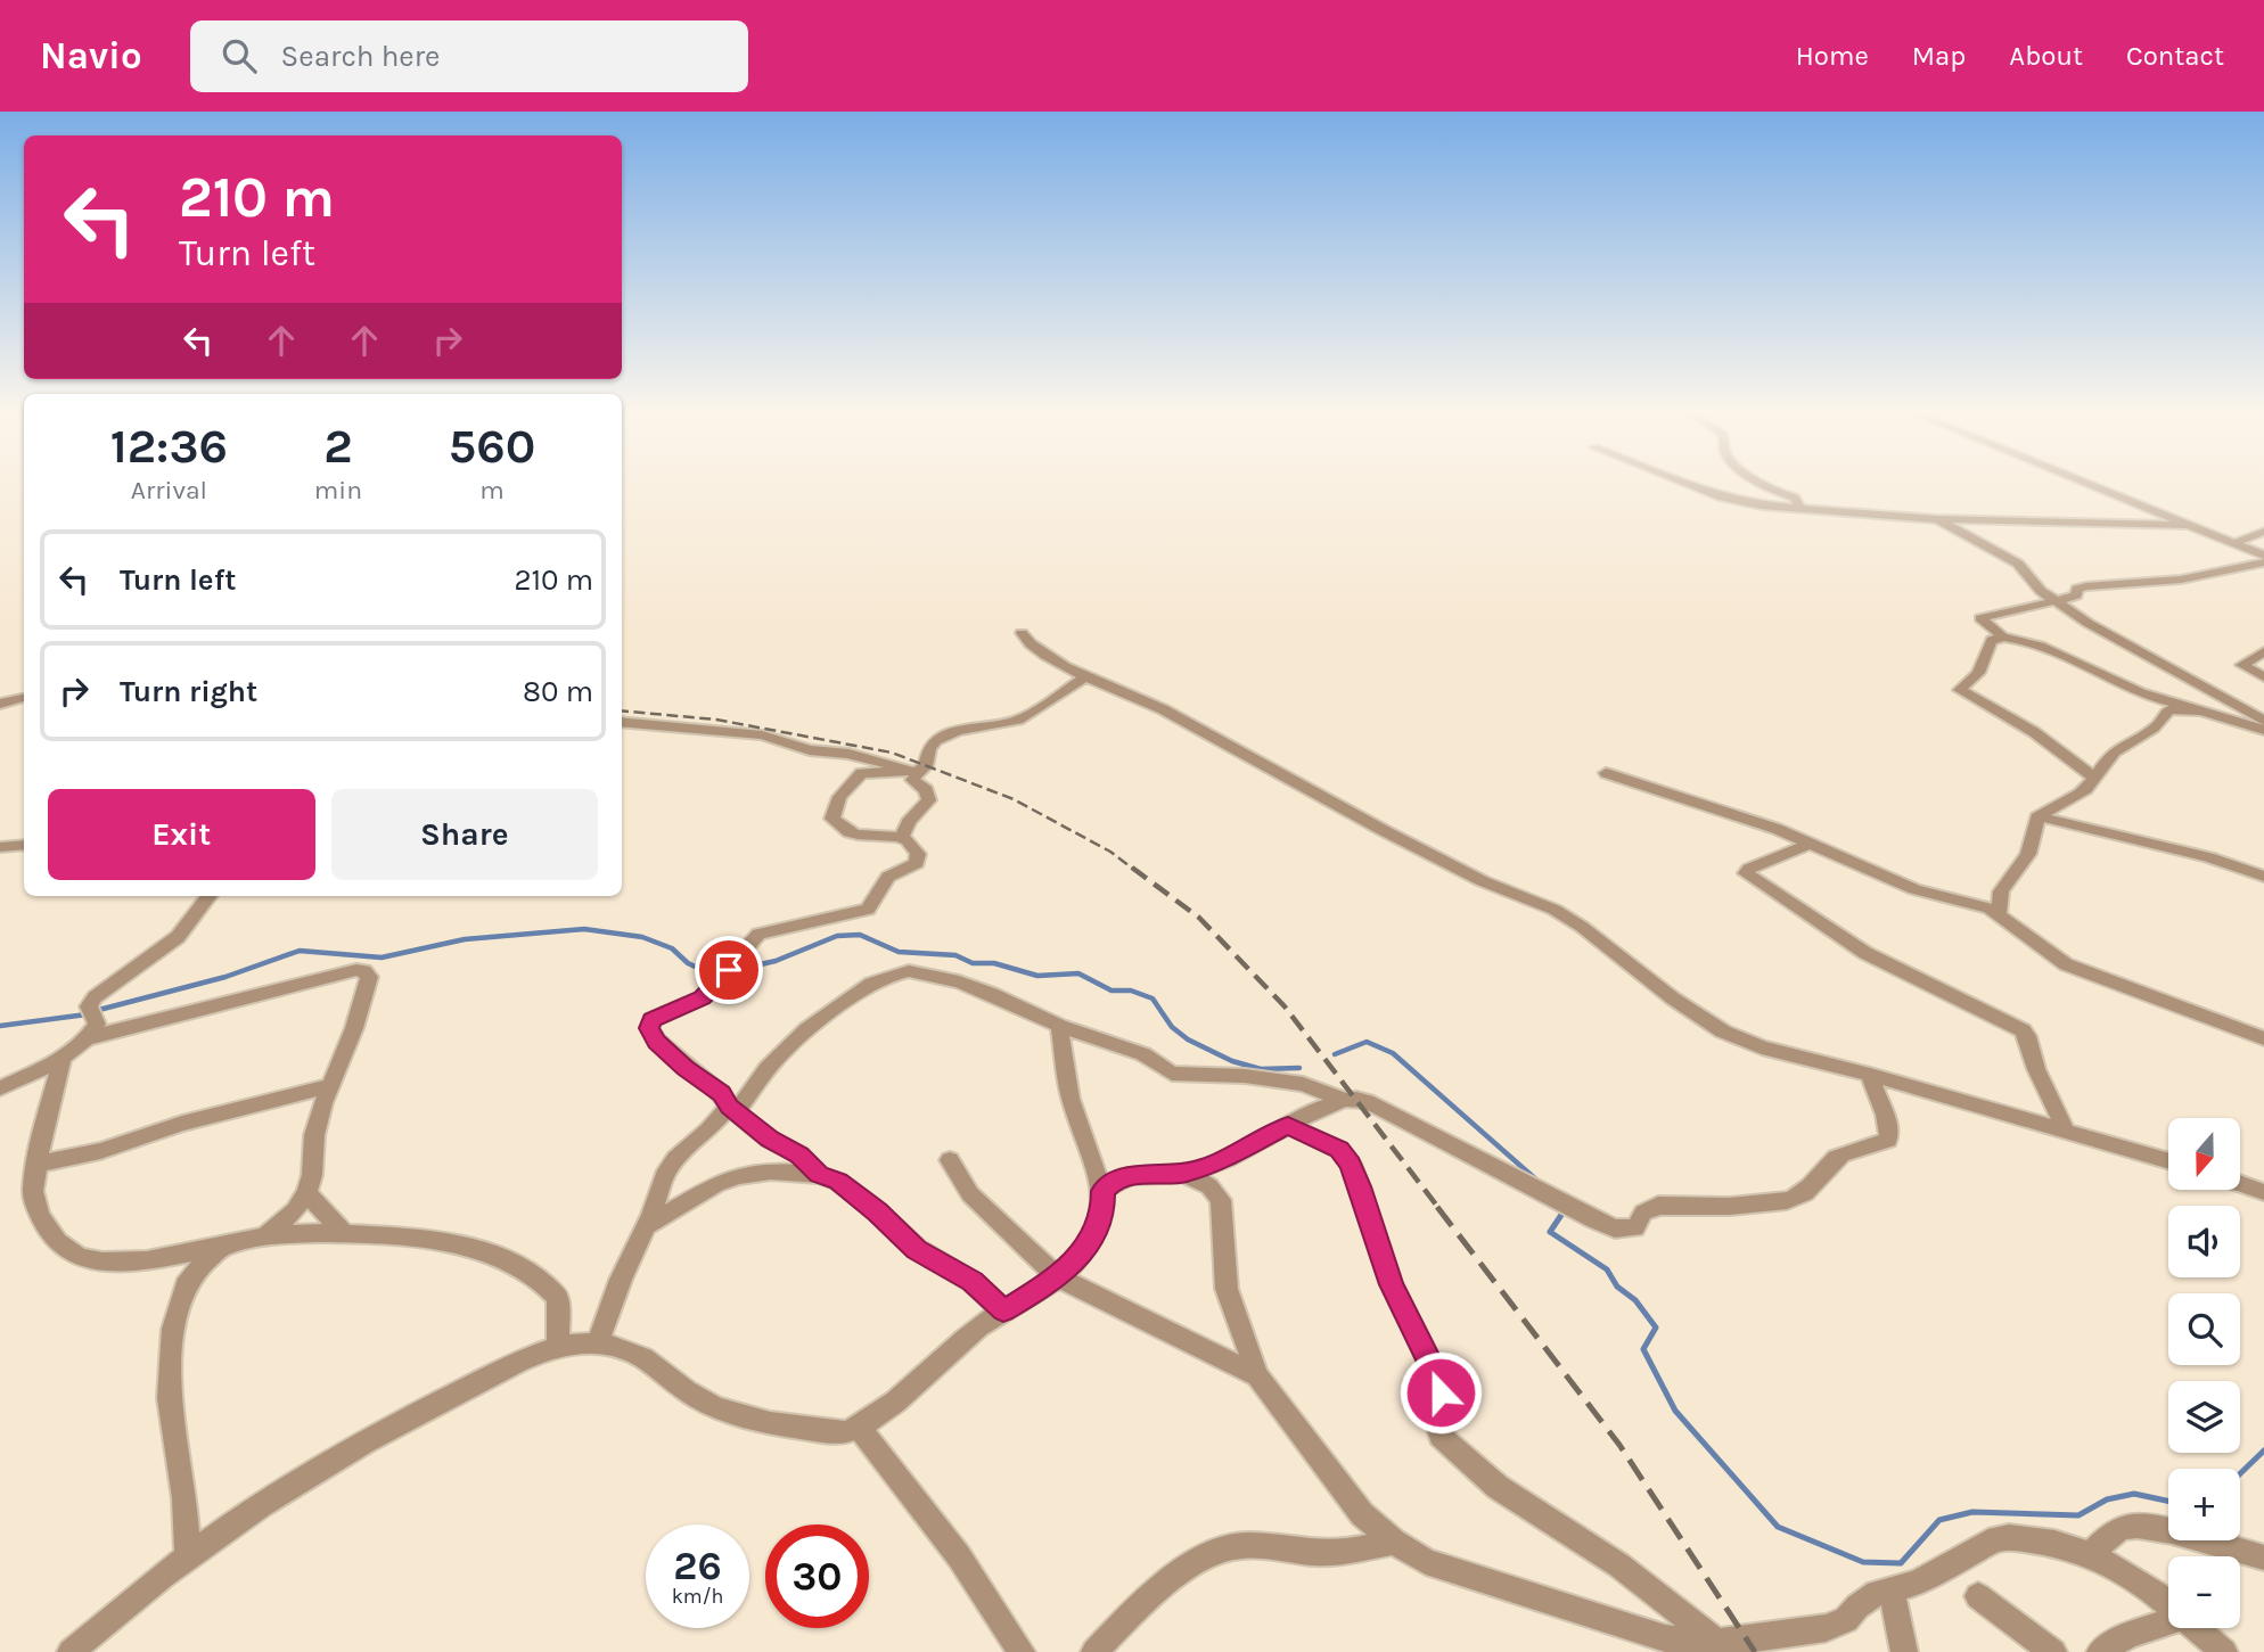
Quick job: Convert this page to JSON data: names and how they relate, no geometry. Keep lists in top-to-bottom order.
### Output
{
  "north": "bottom",
  "page": {
    "header": "Navio",
    "search": "Search here",
    "nav": [
      "Home",
      "Map",
      "About",
      "Contact"
    ],
    "turn": ["210 m", "Turn left"],
    "eta": [
      "12:36",
      "Arrival",
      "2",
      "min",
      "560",
      "m"
    ],
    "list": [
      {
        "name": "Turn left",
        "value": "210 m"
      },
      {
        "name": "Turn right",
        "value": "80 m"
      }
    ],
    "buttons": ["Exit", "Share"],
    "map_buttons": ["+", "−"],
    "speed": "26 km/h",
    "limit": "30"
  }
}
